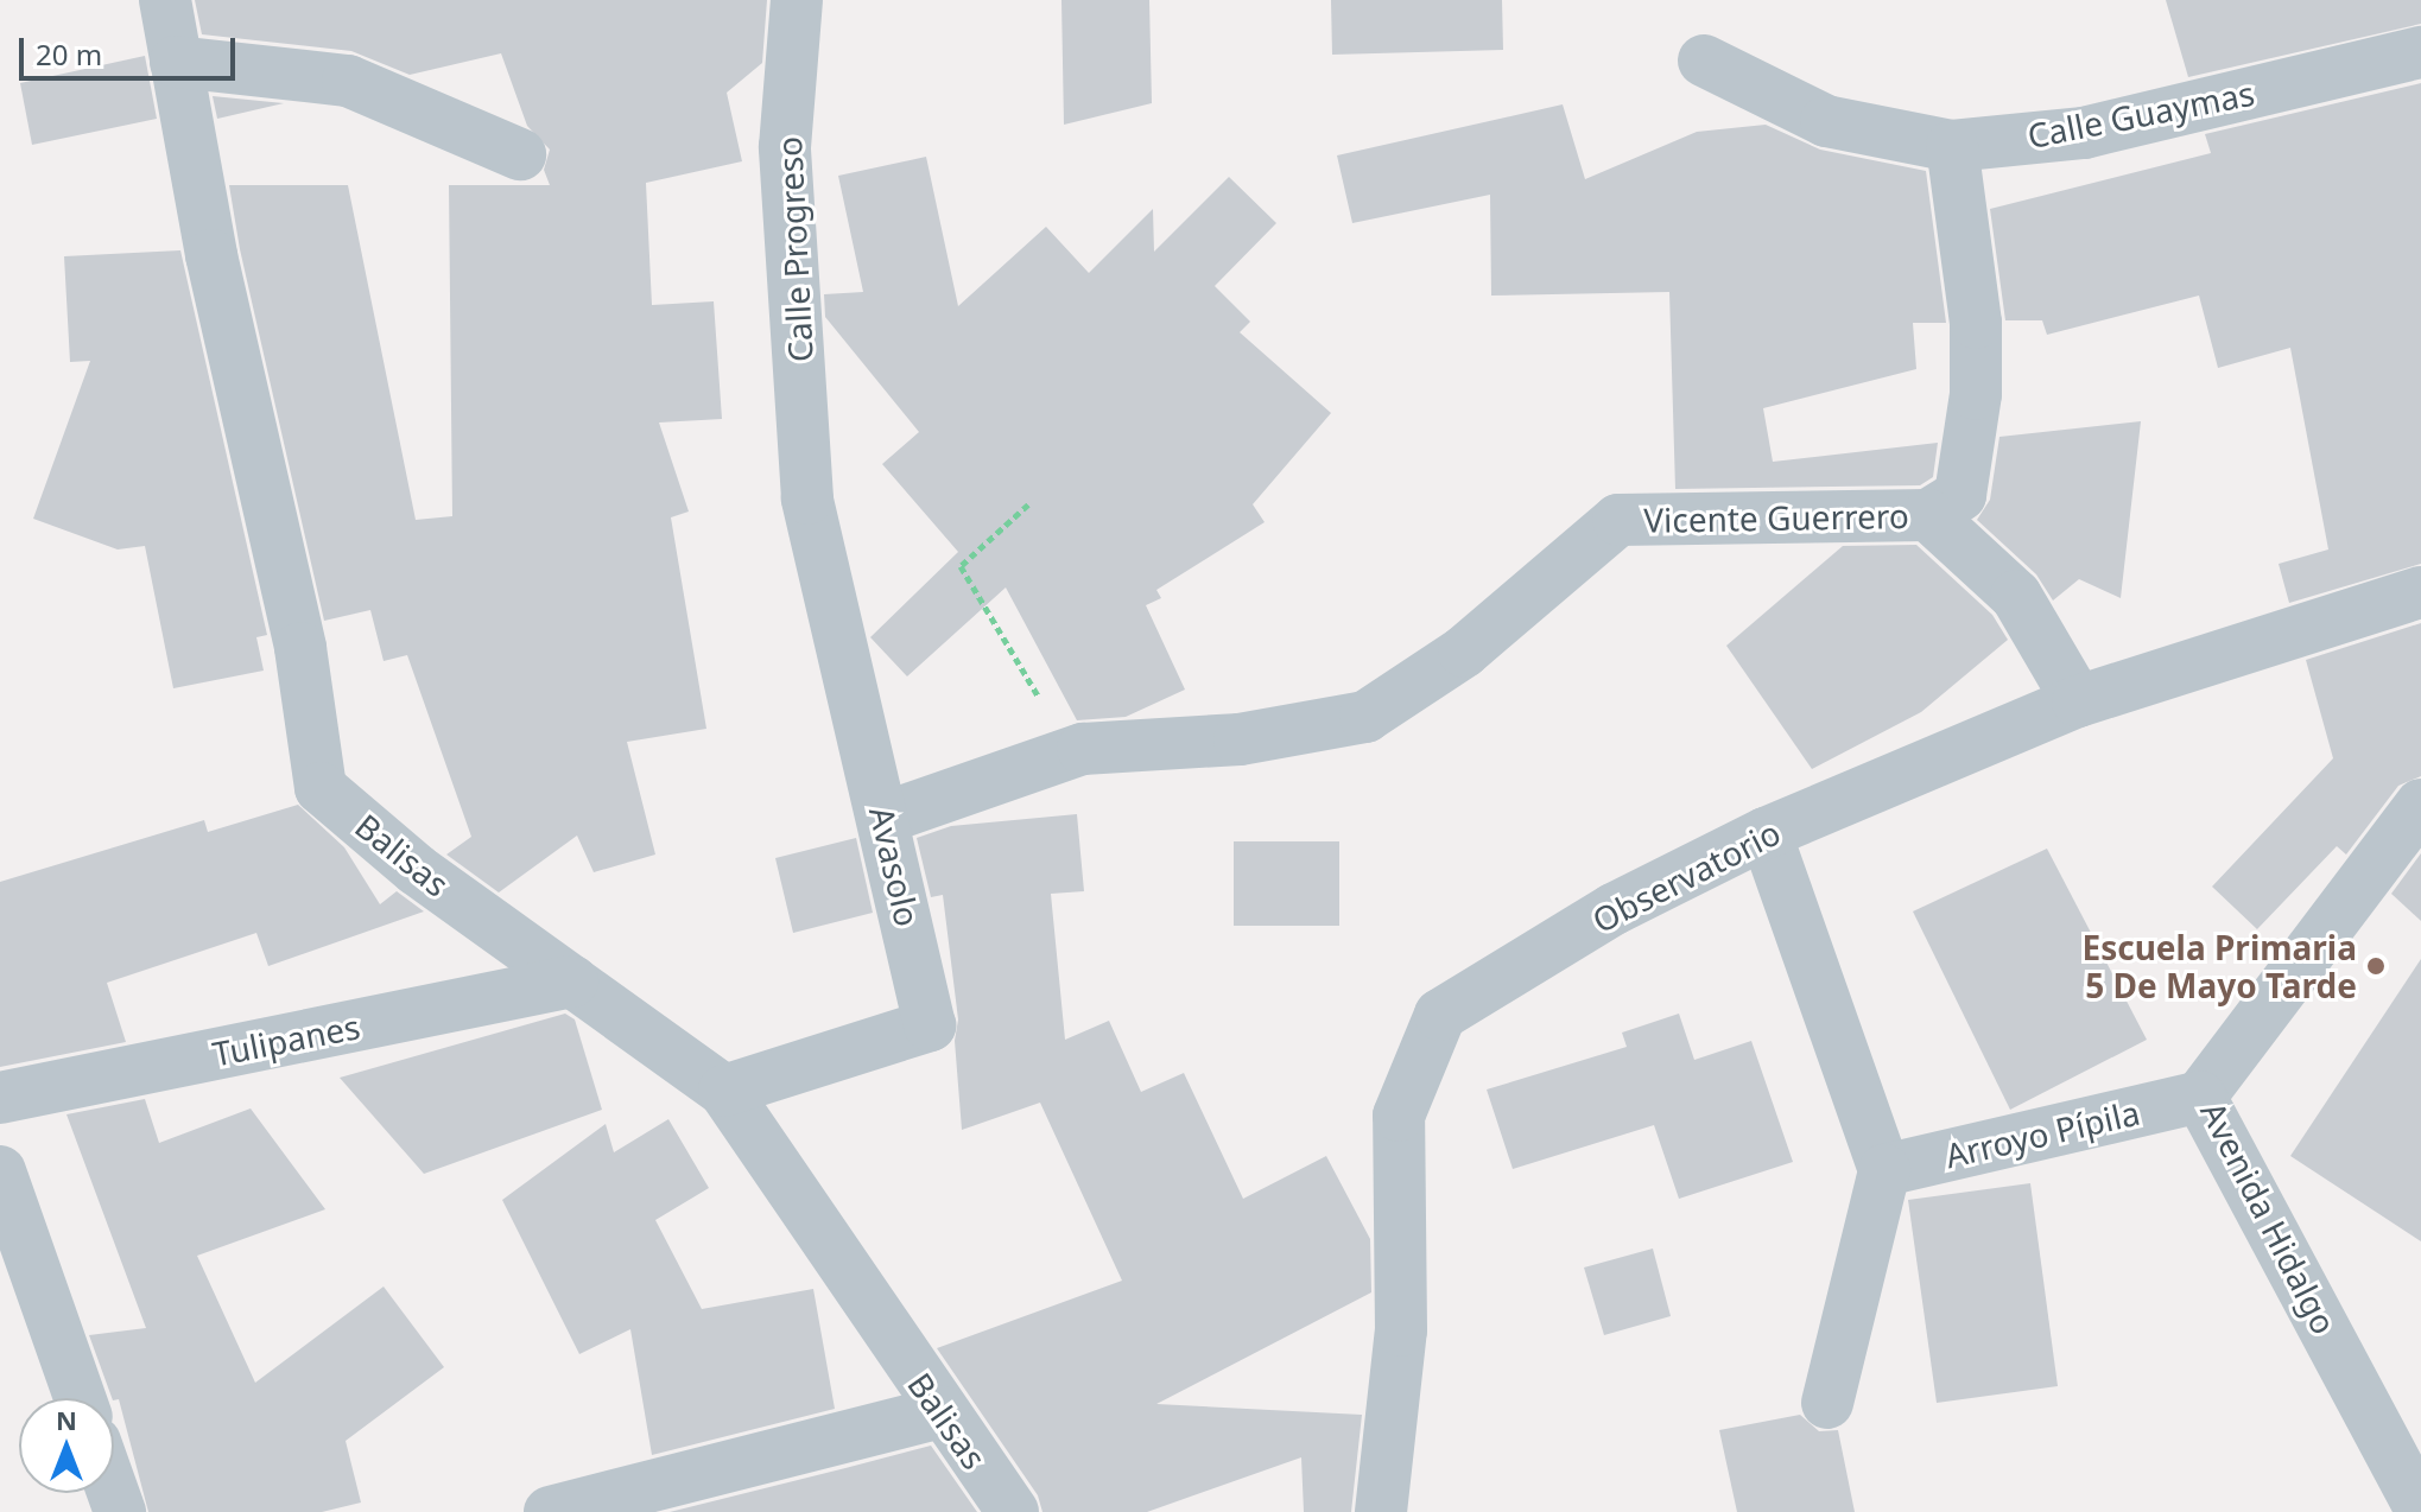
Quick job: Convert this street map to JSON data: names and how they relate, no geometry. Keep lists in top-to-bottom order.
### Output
{
  "streets": {
    "street": [
      "Calle Guaymas",
      "Calle Progreso",
      "Vicente Guerrero",
      "Balisas",
      "Avasolo",
      "Observatorio",
      "Tulipanes",
      "Arroyo Pípila",
      "Avenida Hidalgo"
    ]
  },
  "crossings": [
    ["Calle Progreso", "Avasolo"],
    ["Vicente Guerrero", "Avasolo"],
    ["Vicente Guerrero", "Observatorio"],
    ["Balisas", "Avasolo"],
    ["Balisas", "Tulipanes"],
    ["Arroyo Pípila", "Avenida Hidalgo"]
  ],
  "places": ["Escuela Primaria 5 De Mayo Tarde"],
  "scale_bar": "20 m",
  "north": "top"
}
